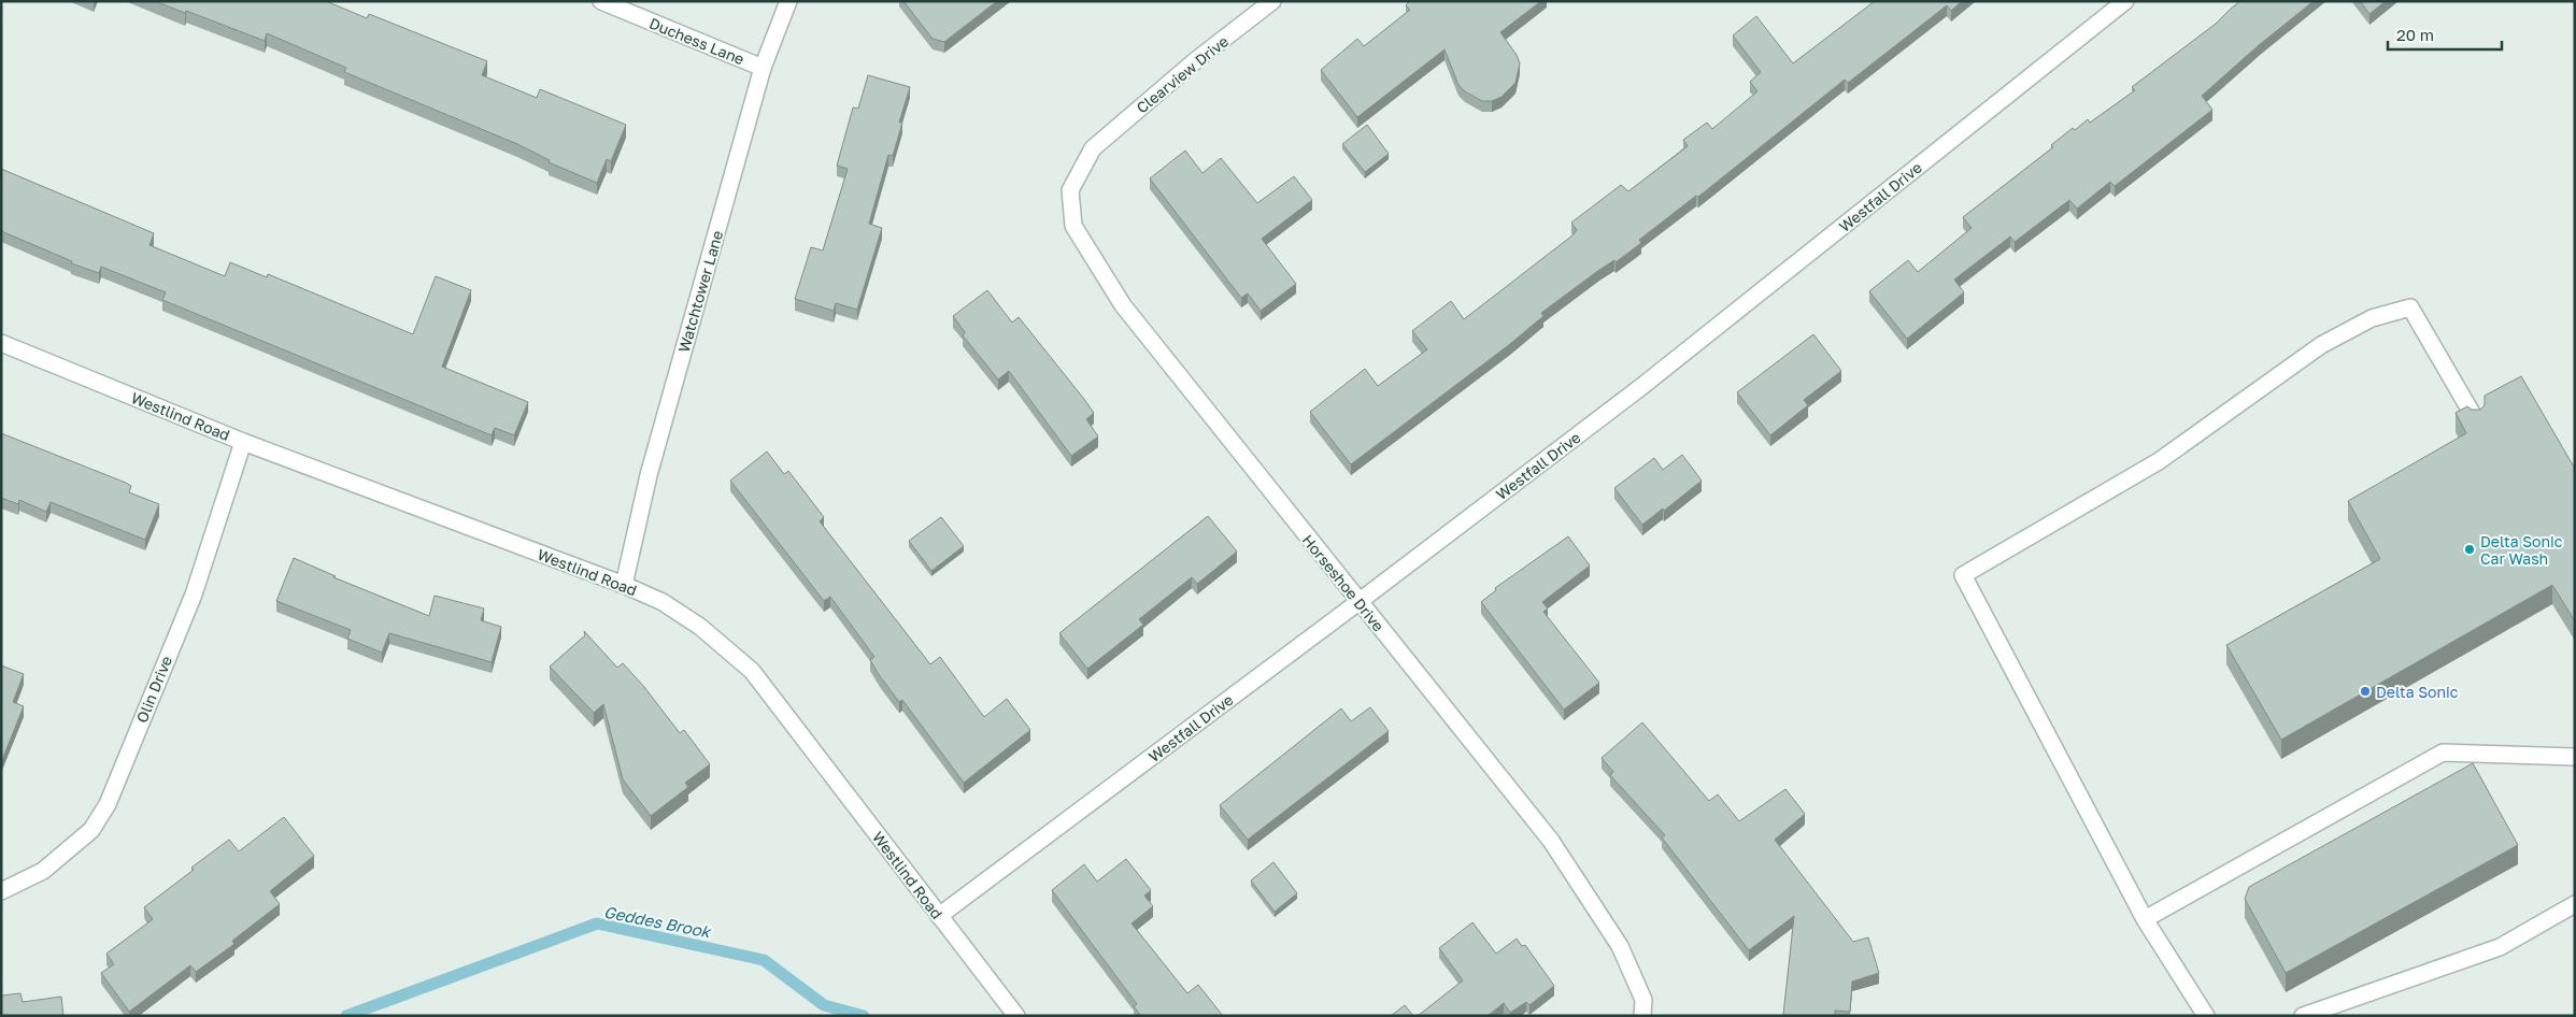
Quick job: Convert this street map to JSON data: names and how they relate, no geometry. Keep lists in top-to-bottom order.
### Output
{
  "streets": {
    "street": [
      "Duchess Lane",
      "Clearview Drive",
      "Westfall Drive",
      "Watchtower Lane",
      "Westlind Road",
      "Horseshoe Drive",
      "Olin Drive"
    ]
  },
  "crossings": [
    ["Duchess Lane", "Watchtower Lane"],
    ["Clearview Drive", "Horseshoe Drive"],
    ["Westfall Drive", "Westlind Road"],
    ["Westfall Drive", "Horseshoe Drive"],
    ["Watchtower Lane", "Westlind Road"],
    ["Westlind Road", "Olin Drive"]
  ],
  "water": ["Geddes Brook"],
  "places": ["Delta Sonic Car Wash", "Delta Sonic"],
  "scale_bar": "20 m"
}
